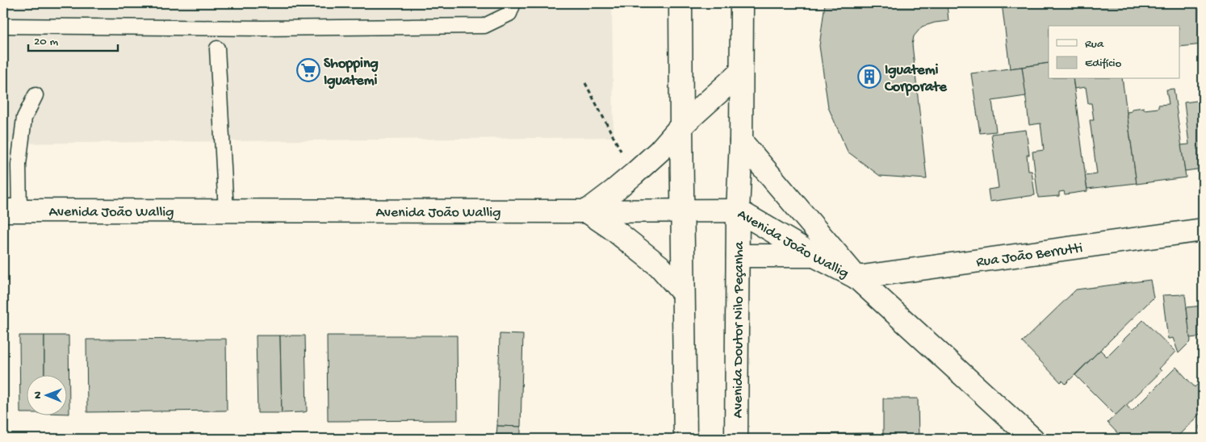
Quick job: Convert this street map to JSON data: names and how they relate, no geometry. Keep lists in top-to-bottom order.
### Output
{
  "streets": {
    "main road": ["Avenida João Wallig", "Rua João Berrutti", "Avenida Doutor Nilo Peçanha"]
  },
  "crossings": [
    ["Avenida João Wallig", "Rua João Berrutti"],
    ["Avenida João Wallig", "Avenida Doutor Nilo Peçanha"]
  ],
  "places": {
    "supermarket": ["Shopping Iguatemi"],
    "building": ["Iguatemi Corporate"]
  },
  "legend": ["Rua", "Edifício"],
  "scale_bar": "20 m",
  "north": "left"
}
